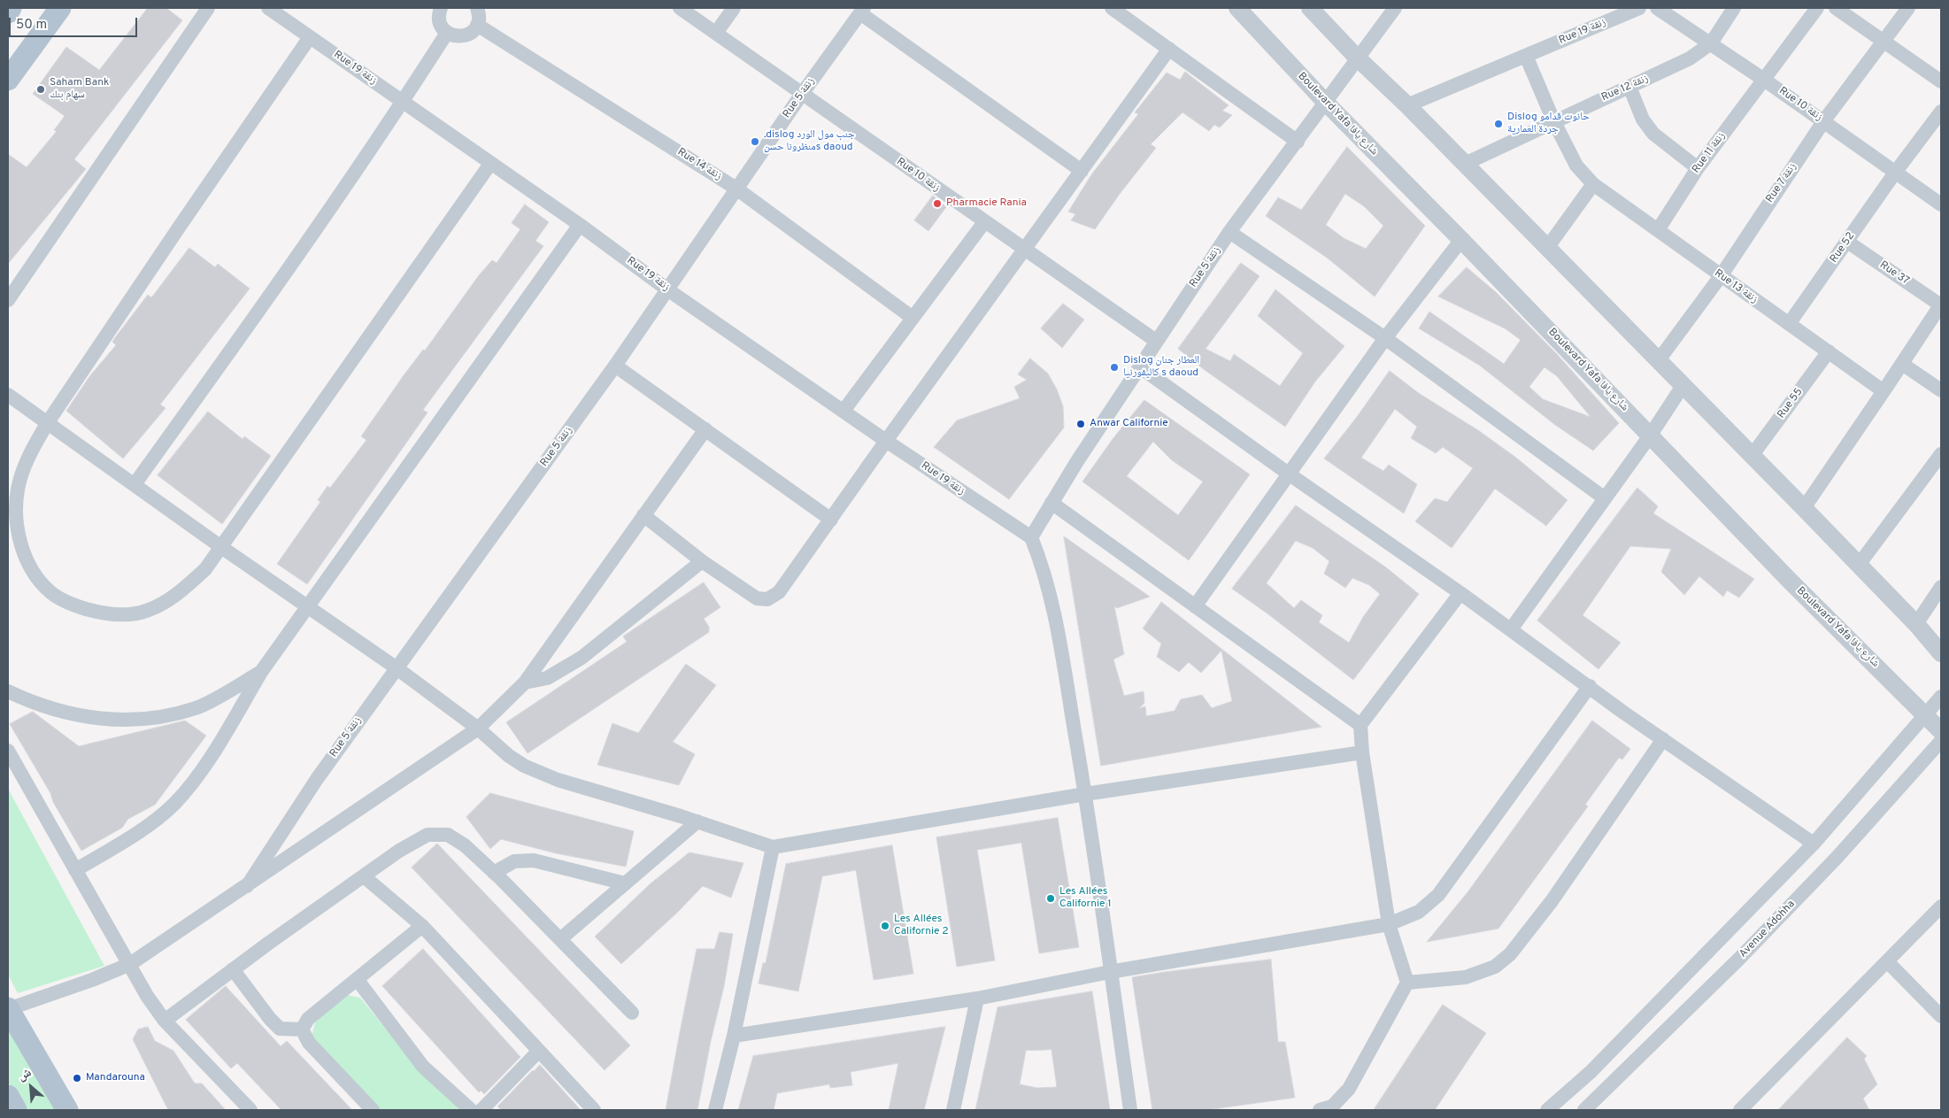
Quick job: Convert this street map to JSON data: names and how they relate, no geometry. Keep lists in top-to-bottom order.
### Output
{
  "streets": {
    "street": [
      "Rue 19 زنقة",
      "Rue 12 زنقة",
      "Rue 5 زنقة",
      "Rue 10 زنقة",
      "Boulevard Yafa شارع يافا",
      "Rue 11 زنقة",
      "Rue 14 زنقة",
      "Rue 7 زنقة",
      "Rue 52",
      "Rue 37",
      "Rue 13 زنقة",
      "Rue 55",
      "Avenue Adohha"
    ]
  },
  "crossings": [
    ["Rue 19 زنقة", "Rue 5 زنقة"],
    ["Rue 19 زنقة", "Rue 13 زنقة"],
    ["Rue 12 زنقة", "Rue 10 زنقة"],
    ["Rue 12 زنقة", "Rue 13 زنقة"],
    ["Rue 5 زنقة", "Rue 10 زنقة"],
    ["Rue 5 زنقة", "Boulevard Yafa شارع يافا"],
    ["Rue 5 زنقة", "Rue 14 زنقة"],
    ["Rue 10 زنقة", "Rue 11 زنقة"],
    ["Rue 10 زنقة", "Rue 7 زنقة"],
    ["Rue 10 زنقة", "Rue 52"],
    ["Rue 11 زنقة", "Rue 13 زنقة"],
    ["Rue 7 زنقة", "Rue 13 زنقة"],
    ["Rue 52", "Rue 37"],
    ["Rue 52", "Rue 13 زنقة"],
    ["Rue 13 زنقة", "Rue 55"]
  ],
  "places": [
    "Saham Bank سهام بنك",
    "Dislog حانوت قدامو جردة العمارية",
    ".dislog جنب مول الورد منظرونا حسنs daoud",
    "Pharmacie Rania",
    "Dislog العطار جنان كاليفورنيا s daoud",
    "Anwar Californie",
    "Les Allées Californie 1",
    "Les Allées Californie 2",
    "Mandarouna"
  ],
  "scale_bar": "50 m",
  "north": "top left"
}
